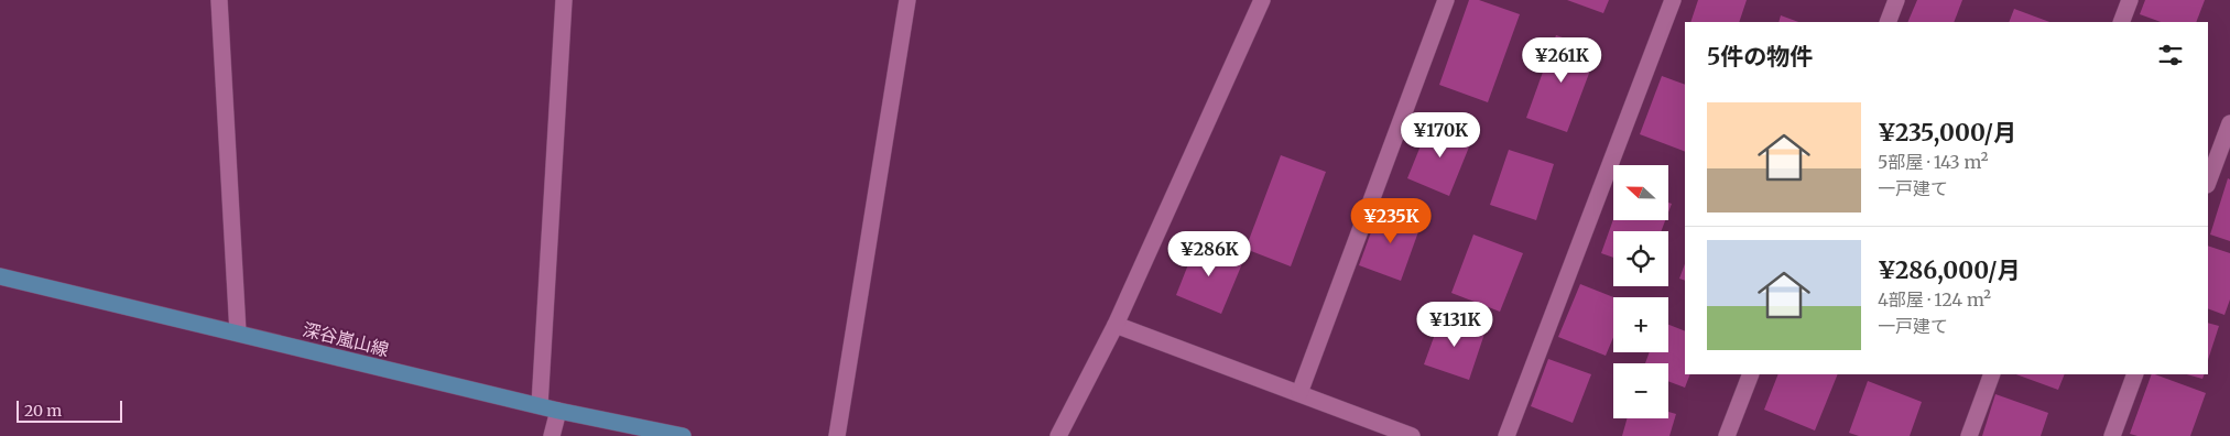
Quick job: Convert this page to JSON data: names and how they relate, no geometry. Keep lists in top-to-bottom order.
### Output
{
  "streets": {
    "main road": ["深谷嵐山線"]
  },
  "scale_bar": "20 m",
  "north": "left",
  "page": {
    "heading": "5件の物件",
    "price": [
      "¥261K",
      "¥170K",
      "¥235K",
      "¥286K",
      "¥131K"
    ],
    "list": [
      {
        "name": "¥235,000/月",
        "note": "5部屋 · 143 m² · 一戸建て"
      },
      {
        "name": "¥286,000/月",
        "note": "4部屋 · 124 m² · 一戸建て"
      }
    ],
    "map_buttons": ["+", "−"],
    "scale": "20 m"
  }
}
